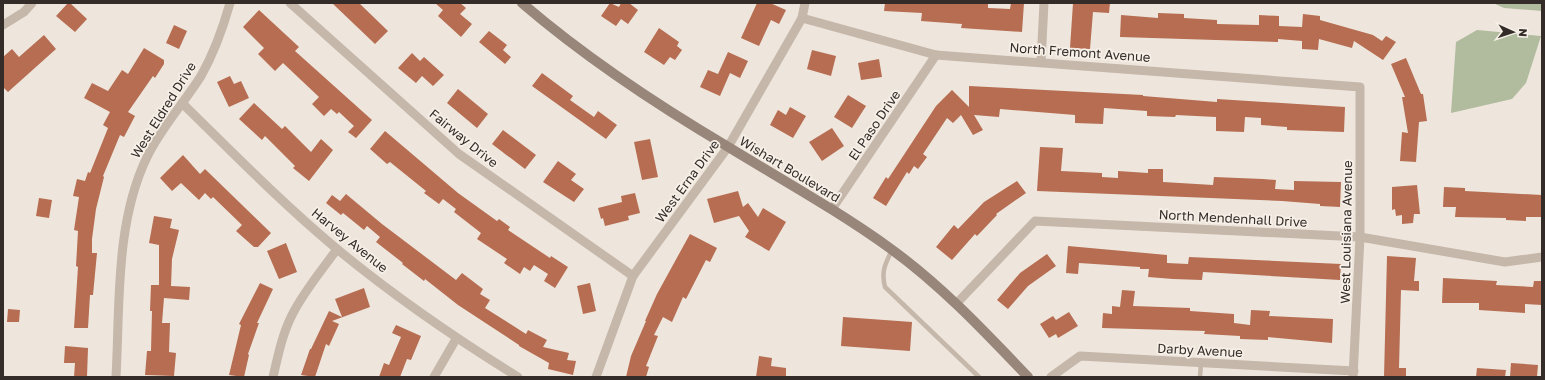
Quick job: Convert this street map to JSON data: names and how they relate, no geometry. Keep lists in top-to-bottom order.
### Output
{
  "streets": {
    "street": [
      "North Fremont Avenue",
      "West Eldred Drive",
      "El Paso Drive",
      "Fairway Drive",
      "Wishart Boulevard",
      "West Erna Drive",
      "North Mendenhall Drive",
      "West Louisiana Avenue",
      "Harvey Avenue",
      "Darby Avenue"
    ]
  },
  "crossings": [
    ["North Fremont Avenue", "El Paso Drive"],
    ["North Fremont Avenue", "West Erna Drive"],
    ["North Fremont Avenue", "West Louisiana Avenue"],
    ["West Eldred Drive", "Harvey Avenue"],
    ["El Paso Drive", "Wishart Boulevard"],
    ["Fairway Drive", "West Erna Drive"],
    ["Wishart Boulevard", "West Erna Drive"],
    ["Wishart Boulevard", "North Mendenhall Drive"],
    ["North Mendenhall Drive", "West Louisiana Avenue"],
    ["West Louisiana Avenue", "Darby Avenue"]
  ],
  "north": "right"
}
